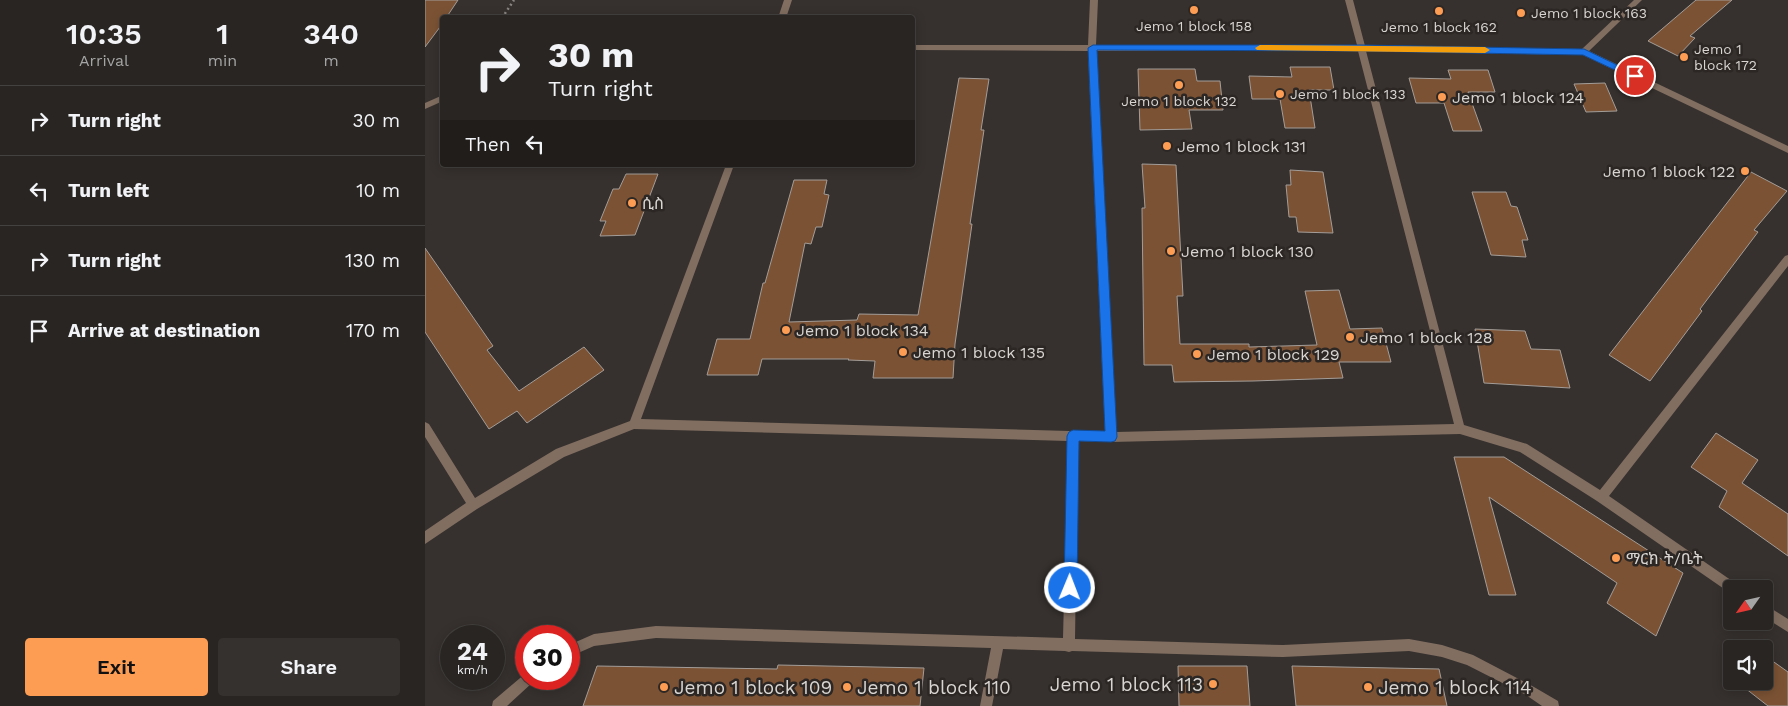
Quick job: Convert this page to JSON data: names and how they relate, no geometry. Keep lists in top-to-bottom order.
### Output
{
  "places": [
    "Jemo 1 block 158",
    "Jemo 1 block 162",
    "Jemo 1 block 163",
    "Jemo 1 block 172",
    "Jemo 1 block 132",
    "Jemo 1 block 133",
    "Jemo 1 block 124",
    "Jemo 1 block 131",
    "Jemo 1 block 122",
    "ሲስ",
    "Jemo 1 block 130",
    "Jemo 1 block 134",
    "Jemo 1 block 128",
    "Jemo 1 block 135",
    "Jemo 1 block 129",
    "ማርክ ት/ቤት",
    "Jemo 1 block 113",
    "Jemo 1 block 109",
    "Jemo 1 block 110",
    "Jemo 1 block 114"
  ],
  "north": "bottom left",
  "page": {
    "eta": [
      "10:35",
      "Arrival",
      "1",
      "min",
      "340",
      "m"
    ],
    "turn": ["30 m", "Turn right"],
    "list": [
      {
        "name": "Turn right",
        "value": "30 m"
      },
      {
        "name": "Turn left",
        "value": "10 m"
      },
      {
        "name": "Turn right",
        "value": "130 m"
      },
      {
        "name": "Arrive at destination",
        "value": "170 m"
      }
    ],
    "then": "Then",
    "speed": "24 km/h",
    "limit": "30",
    "buttons": ["Exit", "Share"]
  }
}
